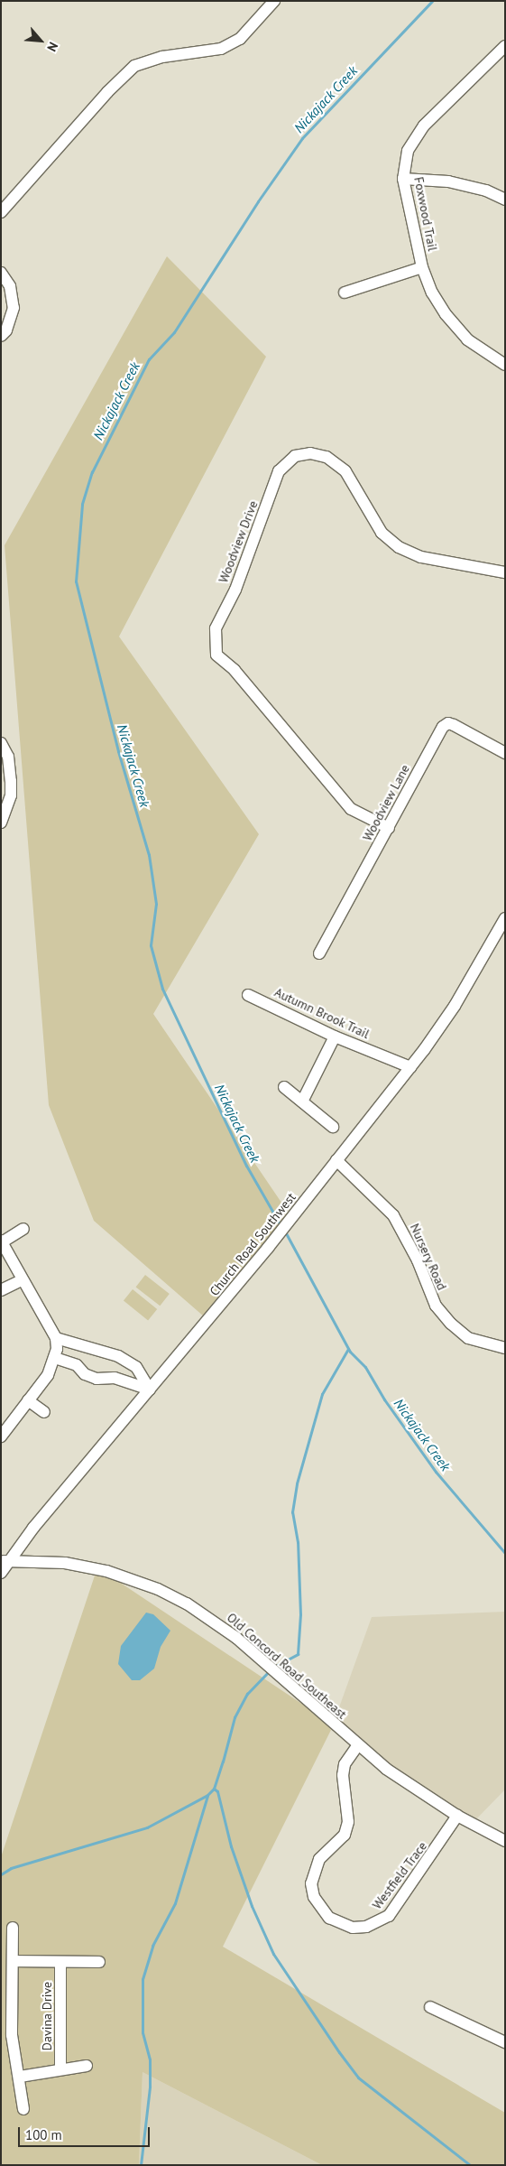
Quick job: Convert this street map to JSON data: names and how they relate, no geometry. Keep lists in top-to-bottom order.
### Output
{
  "streets": {
    "street": [
      "Foxwood Trail",
      "Woodview Drive",
      "Woodview Lane",
      "Autumn Brook Trail",
      "Church Road Southwest",
      "Nursery Road",
      "Old Concord Road Southeast",
      "Westfield Trace",
      "Davina Drive"
    ]
  },
  "crossings": [
    ["Woodview Drive", "Woodview Lane"],
    ["Autumn Brook Trail", "Church Road Southwest"],
    ["Church Road Southwest", "Nursery Road"],
    ["Church Road Southwest", "Old Concord Road Southeast"],
    ["Old Concord Road Southeast", "Westfield Trace"]
  ],
  "water": ["Nickajack Creek"],
  "scale_bar": "100 m",
  "north": "bottom right"
}
